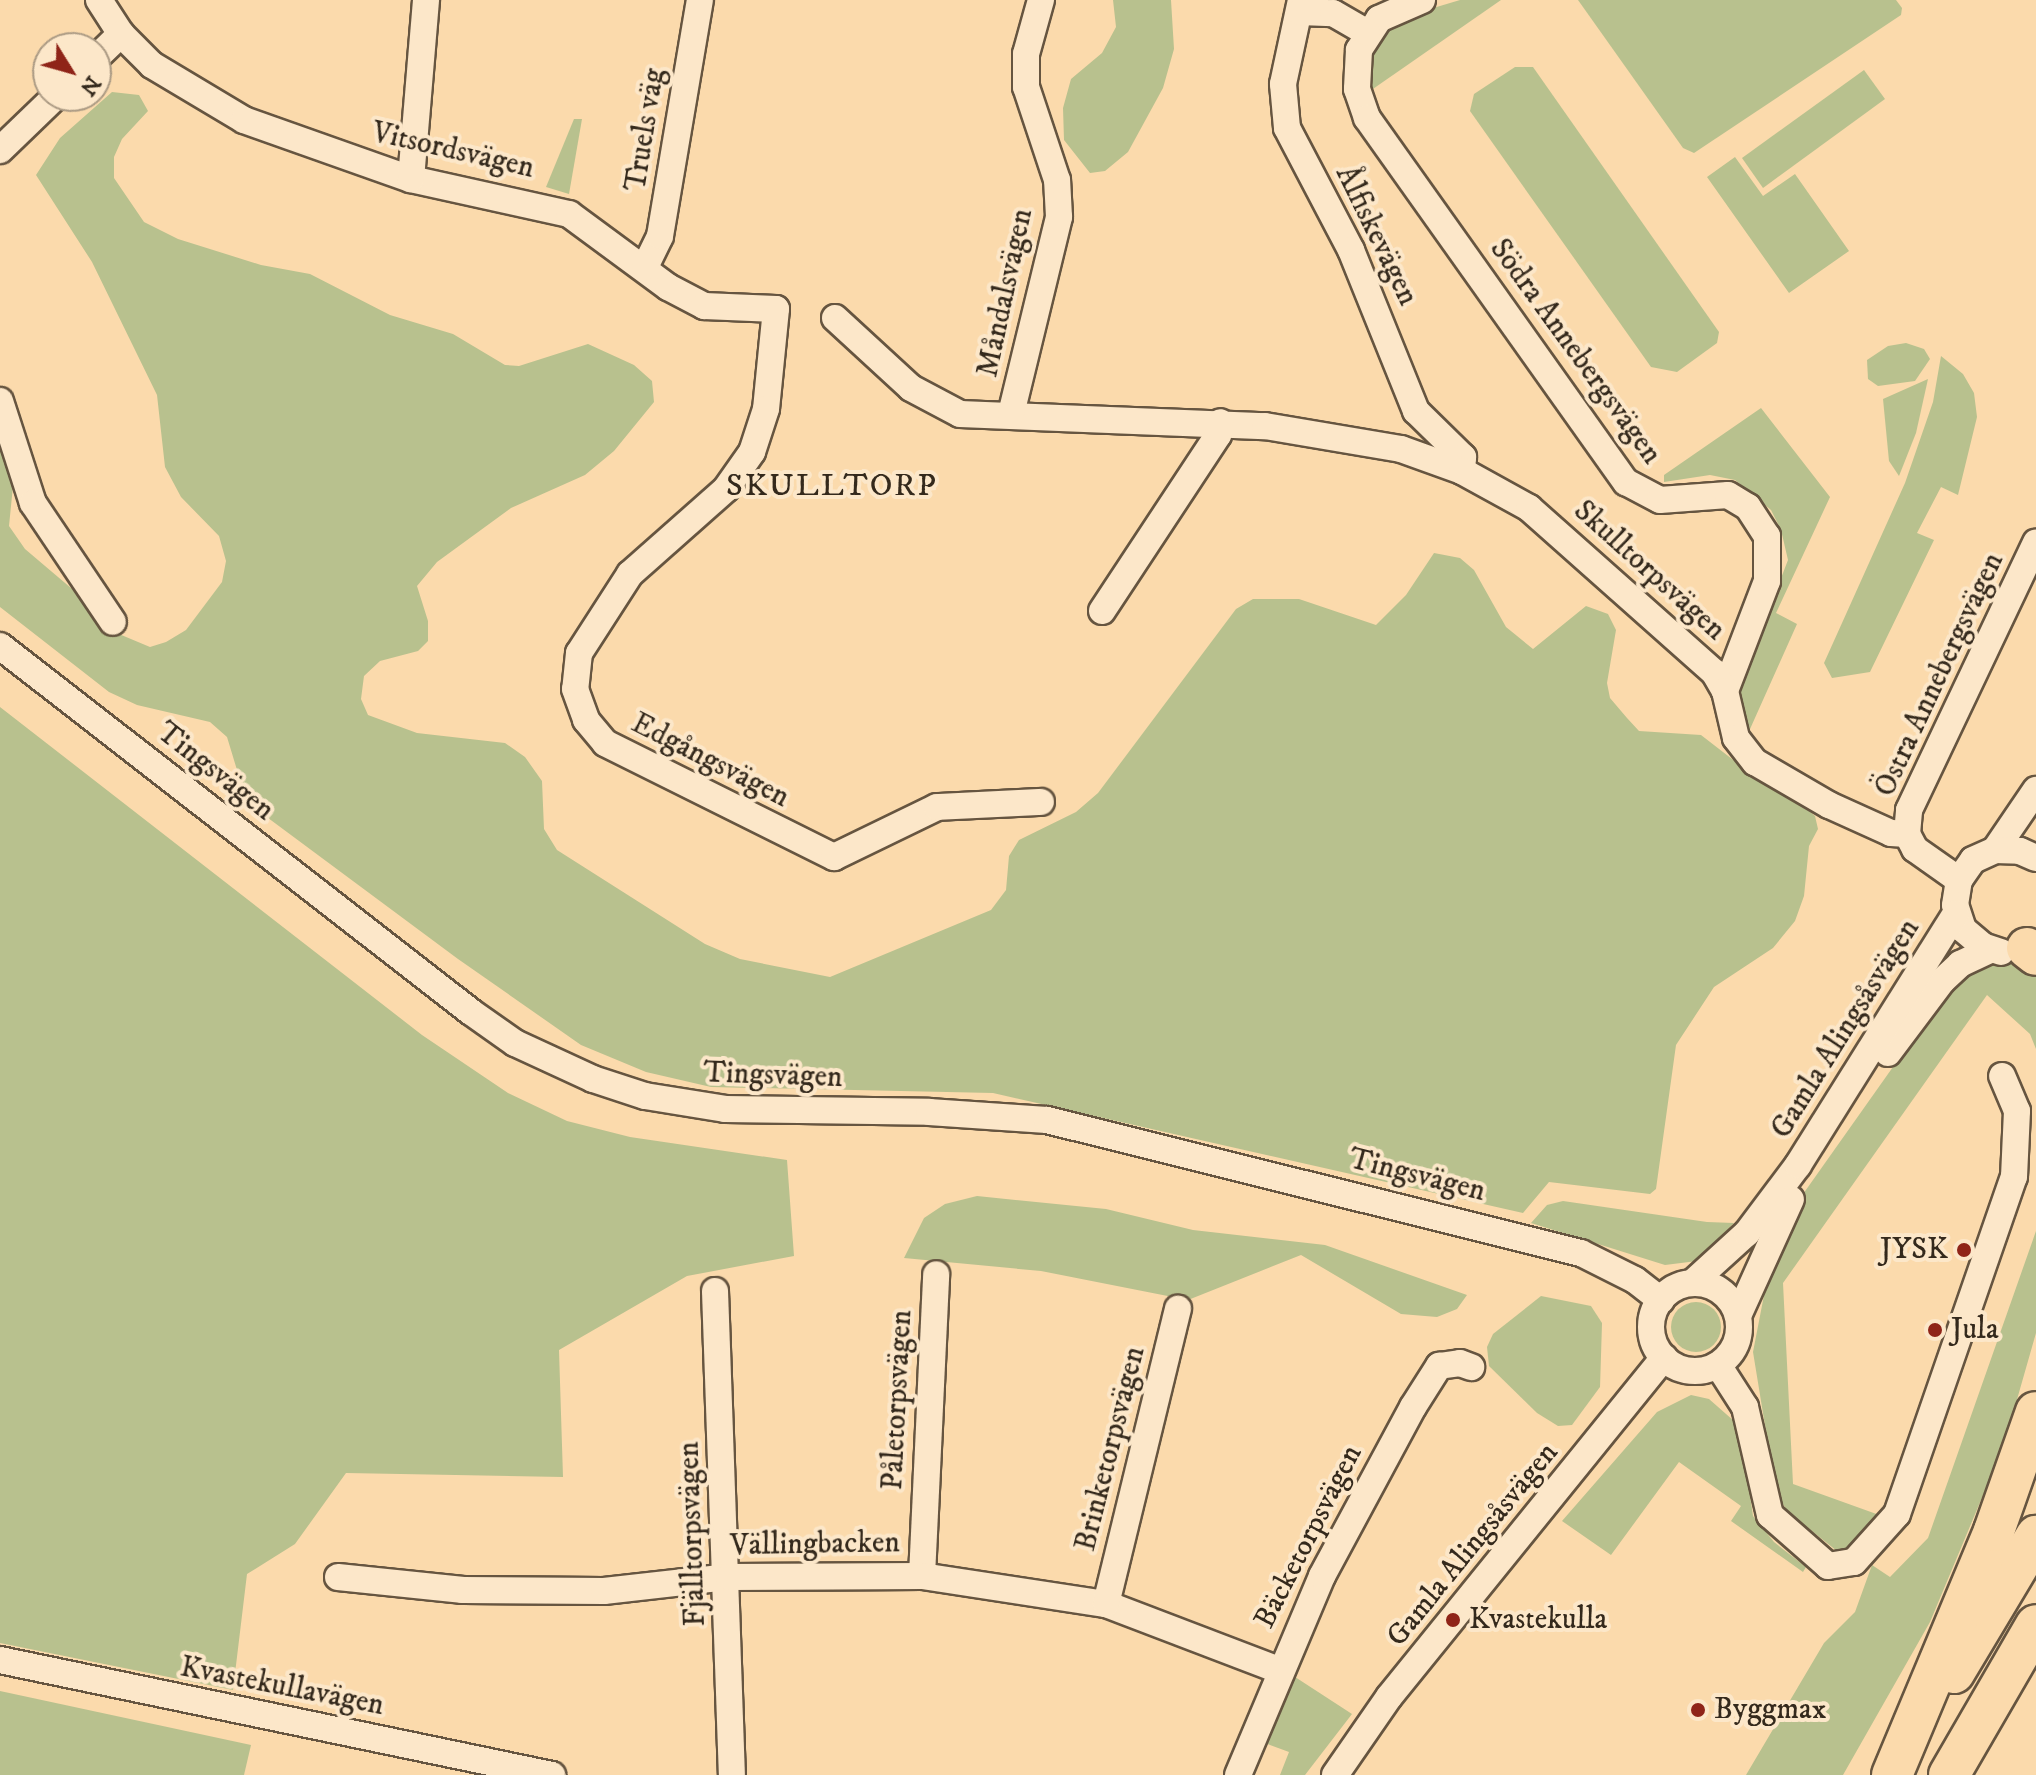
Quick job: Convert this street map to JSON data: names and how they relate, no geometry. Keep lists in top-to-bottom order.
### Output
{
  "streets": {
    "street": [
      "Truels väg",
      "Vitsordsvägen",
      "Ålfiskevägen",
      "Måndalsvägen",
      "Södra Annebergsvägen",
      "Skulltorpsvägen",
      "Östra Annebergsvägen",
      "Edgångsvägen",
      "Tingsvägen",
      "Gamla Alingsåsvägen",
      "Påletorpsvägen",
      "Brinketorpsvägen",
      "Fjälltorpsvägen",
      "Bäcketorpsvägen",
      "Vällingbacken",
      "Kvastekullavägen"
    ]
  },
  "crossings": [
    ["Truels väg", "Vitsordsvägen"],
    ["Vitsordsvägen", "Edgångsvägen"],
    ["Ålfiskevägen", "Södra Annebergsvägen"],
    ["Ålfiskevägen", "Skulltorpsvägen"],
    ["Måndalsvägen", "Skulltorpsvägen"],
    ["Södra Annebergsvägen", "Skulltorpsvägen"],
    ["Skulltorpsvägen", "Östra Annebergsvägen"],
    ["Tingsvägen", "Gamla Alingsåsvägen"],
    ["Påletorpsvägen", "Vällingbacken"],
    ["Brinketorpsvägen", "Vällingbacken"],
    ["Fjälltorpsvägen", "Vällingbacken"],
    ["Bäcketorpsvägen", "Vällingbacken"]
  ],
  "districts": ["SKULLTORP"],
  "places": [
    "JYSK",
    "Jula",
    "Kvastekulla",
    "Byggmax"
  ],
  "north": "bottom right"
}
